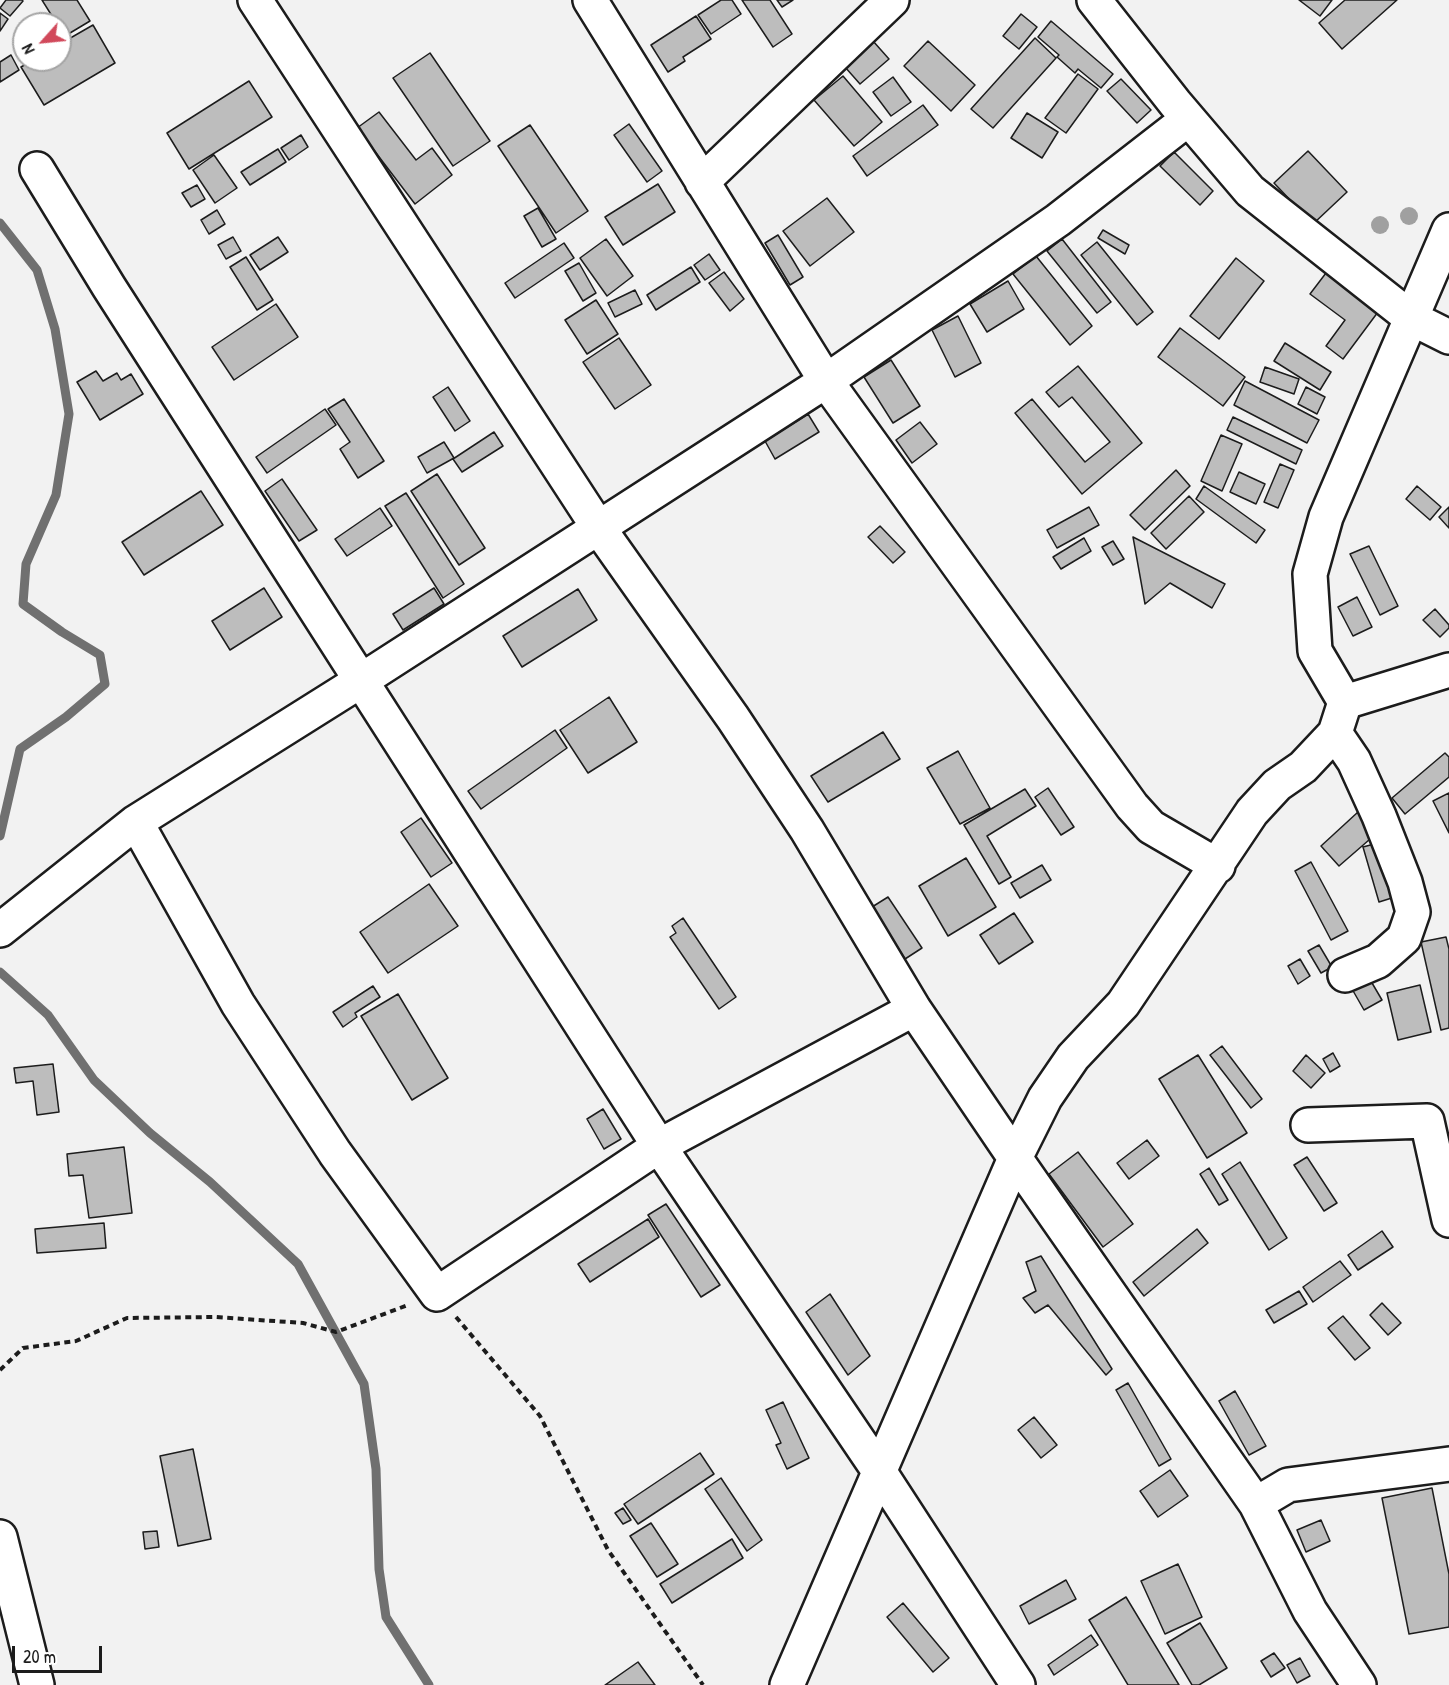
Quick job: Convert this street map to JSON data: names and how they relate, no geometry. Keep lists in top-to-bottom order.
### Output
{
  "scale_bar": "20 m",
  "north": "bottom left"
}
